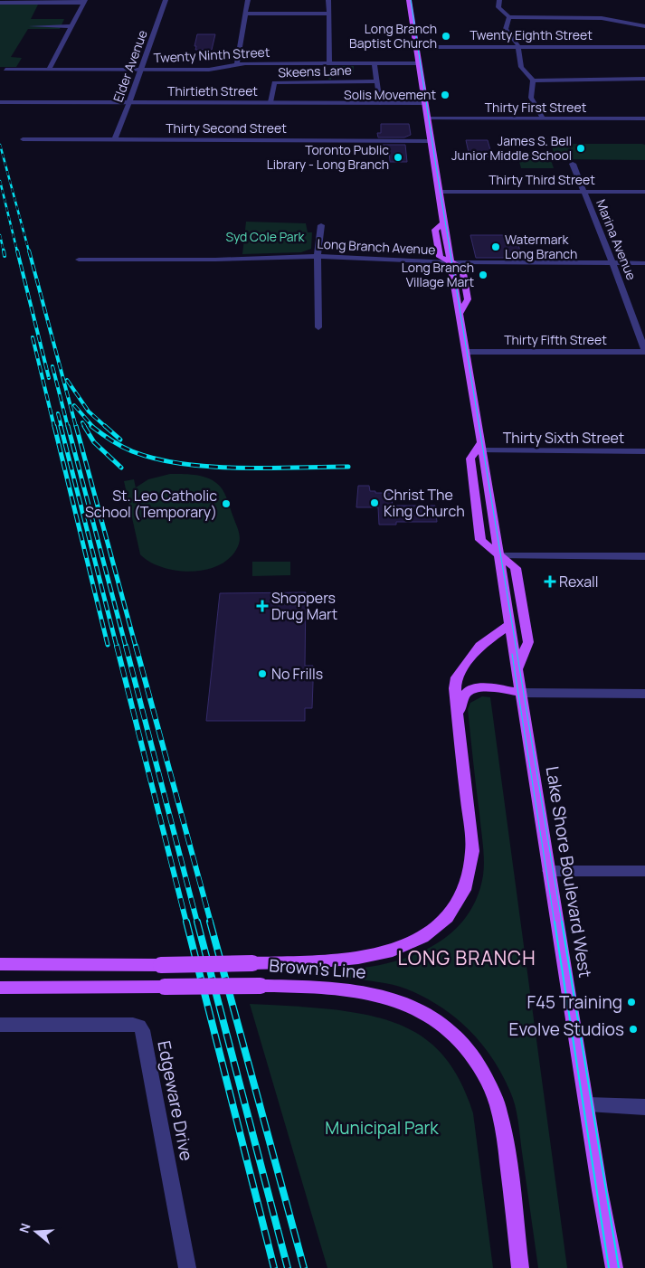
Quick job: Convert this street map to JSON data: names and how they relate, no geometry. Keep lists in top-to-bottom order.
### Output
{
  "streets": {
    "main road": ["Lake Shore Boulevard West", "Brown's Line"],
    "street": [
      "Twenty Eighth Street",
      "Twenty Ninth Street",
      "Elder Avenue",
      "Skeens Lane",
      "Thirtieth Street",
      "Thirty First Street",
      "Thirty Second Street",
      "Thirty Third Street",
      "Marina Avenue",
      "Long Branch Avenue",
      "Thirty Fifth Street",
      "Thirty Sixth Street",
      "Edgeware Drive"
    ]
  },
  "crossings": [
    ["Twenty Eighth Street", "Lake Shore Boulevard West"],
    ["Twenty Ninth Street", "Elder Avenue"],
    ["Twenty Ninth Street", "Lake Shore Boulevard West"],
    ["Elder Avenue", "Thirtieth Street"],
    ["Elder Avenue", "Thirty Second Street"],
    ["Skeens Lane", "Thirtieth Street"],
    ["Thirtieth Street", "Lake Shore Boulevard West"],
    ["Thirty First Street", "Lake Shore Boulevard West"],
    ["Thirty Second Street", "Lake Shore Boulevard West"],
    ["Thirty Third Street", "Marina Avenue"],
    ["Thirty Third Street", "Lake Shore Boulevard West"],
    ["Marina Avenue", "Long Branch Avenue"],
    ["Marina Avenue", "Thirty Fifth Street"],
    ["Long Branch Avenue", "Lake Shore Boulevard West"],
    ["Thirty Fifth Street", "Lake Shore Boulevard West"],
    ["Thirty Sixth Street", "Lake Shore Boulevard West"],
    ["Lake Shore Boulevard West", "Brown's Line"]
  ],
  "districts": ["LONG BRANCH"],
  "parks": ["Syd Cole Park", "Municipal Park"],
  "places": {
    "other": [
      "Long Branch Baptist Church",
      "Solis Movement",
      "James S. Bell Junior Middle School",
      "Toronto Public Library - Long Branch",
      "Watermark Long Branch",
      "Long Branch Village Mart",
      "Christ The King Church",
      "St. Leo Catholic School (Temporary)",
      "No Frills",
      "F45 Training",
      "Evolve Studios"
    ],
    "health": ["Rexall", "Shoppers Drug Mart"]
  },
  "north": "left"
}
